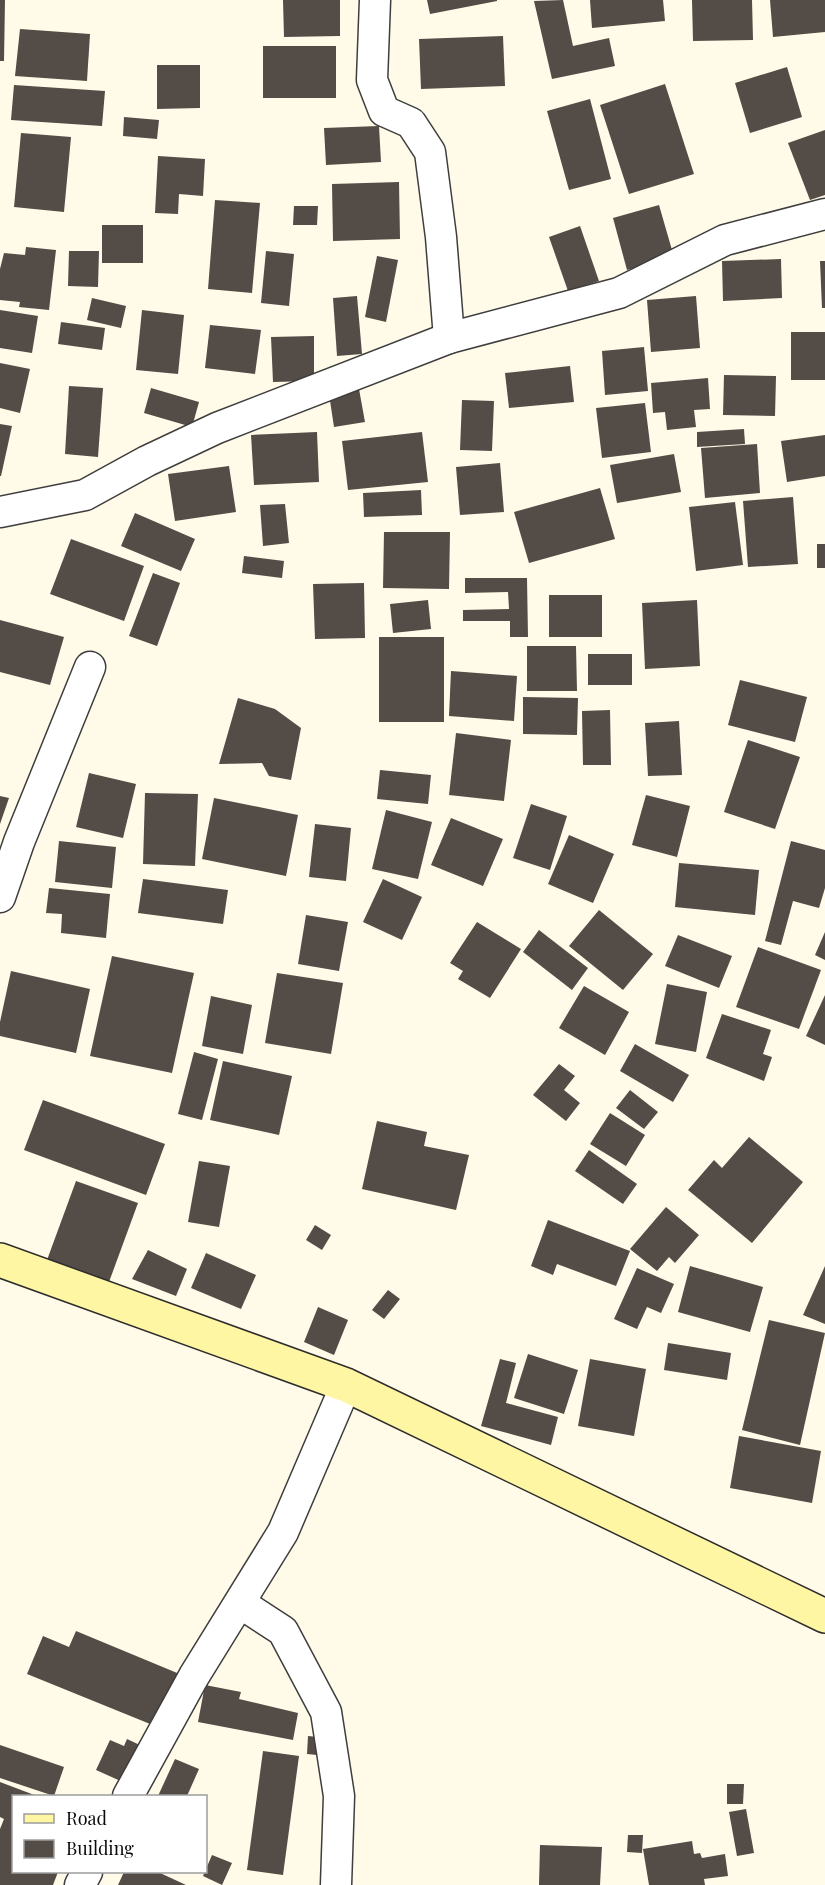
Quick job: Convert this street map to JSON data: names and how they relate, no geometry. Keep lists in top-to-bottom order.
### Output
{
  "legend": ["Road", "Building"]
}
